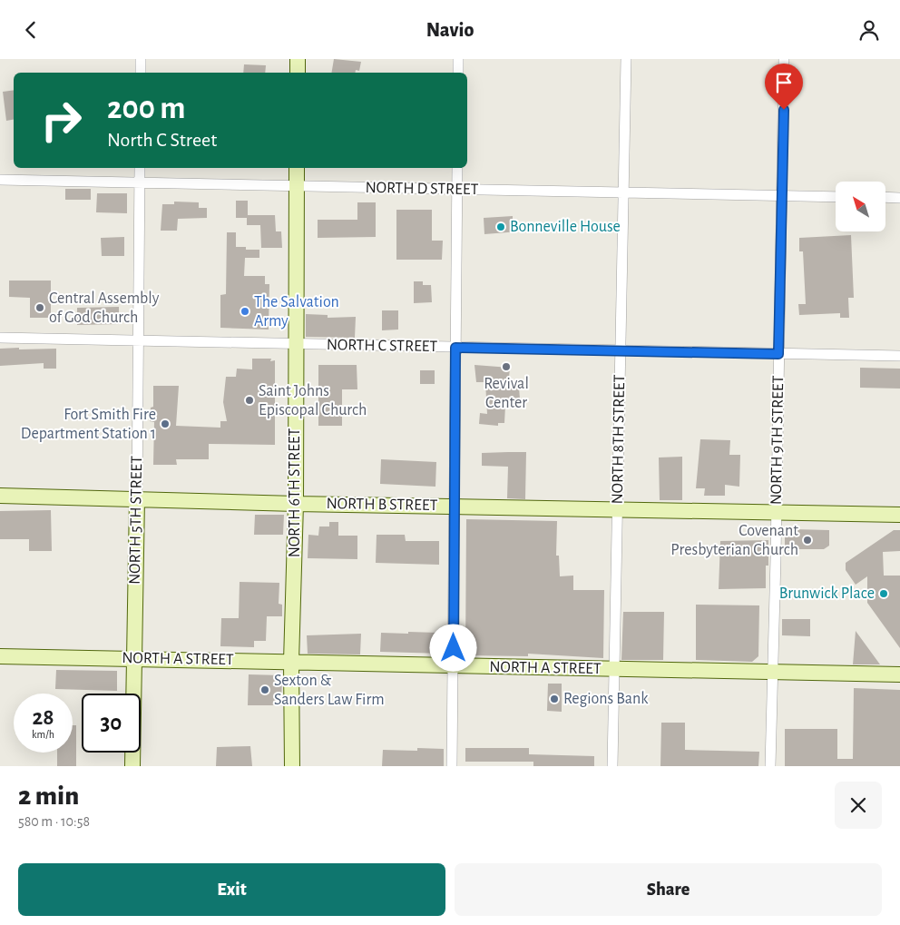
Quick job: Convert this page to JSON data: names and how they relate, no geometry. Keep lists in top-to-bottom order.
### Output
{
  "streets": {
    "street": [
      "NORTH D STREET",
      "NORTH C STREET",
      "NORTH 8TH STREET",
      "NORTH 9TH STREET",
      "NORTH 6TH STREET",
      "NORTH B STREET",
      "NORTH 5TH STREET",
      "NORTH A STREET"
    ]
  },
  "crossings": [
    ["NORTH D STREET", "NORTH 8TH STREET"],
    ["NORTH D STREET", "NORTH 9TH STREET"],
    ["NORTH D STREET", "NORTH 6TH STREET"],
    ["NORTH D STREET", "NORTH 5TH STREET"],
    ["NORTH C STREET", "NORTH 8TH STREET"],
    ["NORTH C STREET", "NORTH 9TH STREET"],
    ["NORTH C STREET", "NORTH 6TH STREET"],
    ["NORTH C STREET", "NORTH 5TH STREET"],
    ["NORTH 8TH STREET", "NORTH B STREET"],
    ["NORTH 8TH STREET", "NORTH A STREET"],
    ["NORTH 9TH STREET", "NORTH B STREET"],
    ["NORTH 9TH STREET", "NORTH A STREET"],
    ["NORTH 6TH STREET", "NORTH B STREET"],
    ["NORTH 6TH STREET", "NORTH A STREET"],
    ["NORTH B STREET", "NORTH 5TH STREET"],
    ["NORTH 5TH STREET", "NORTH A STREET"]
  ],
  "places": [
    "Bonneville House",
    "Central Assembly of God Church",
    "The Salvation Army",
    "Revival Center",
    "Saint Johns Episcopal Church",
    "Fort Smith Fire Department Station 1",
    "Covenant Presbyterian Church",
    "Brunwick Place",
    "Sexton & Sanders Law Firm",
    "Regions Bank"
  ],
  "north": "top left",
  "page": {
    "header": "Navio",
    "turn": ["200 m", "North C Street"],
    "speed": "28 km/h",
    "limit": "30",
    "heading": ["2 min", "580 m · 10:58"],
    "buttons": ["Exit", "Share"]
  }
}
